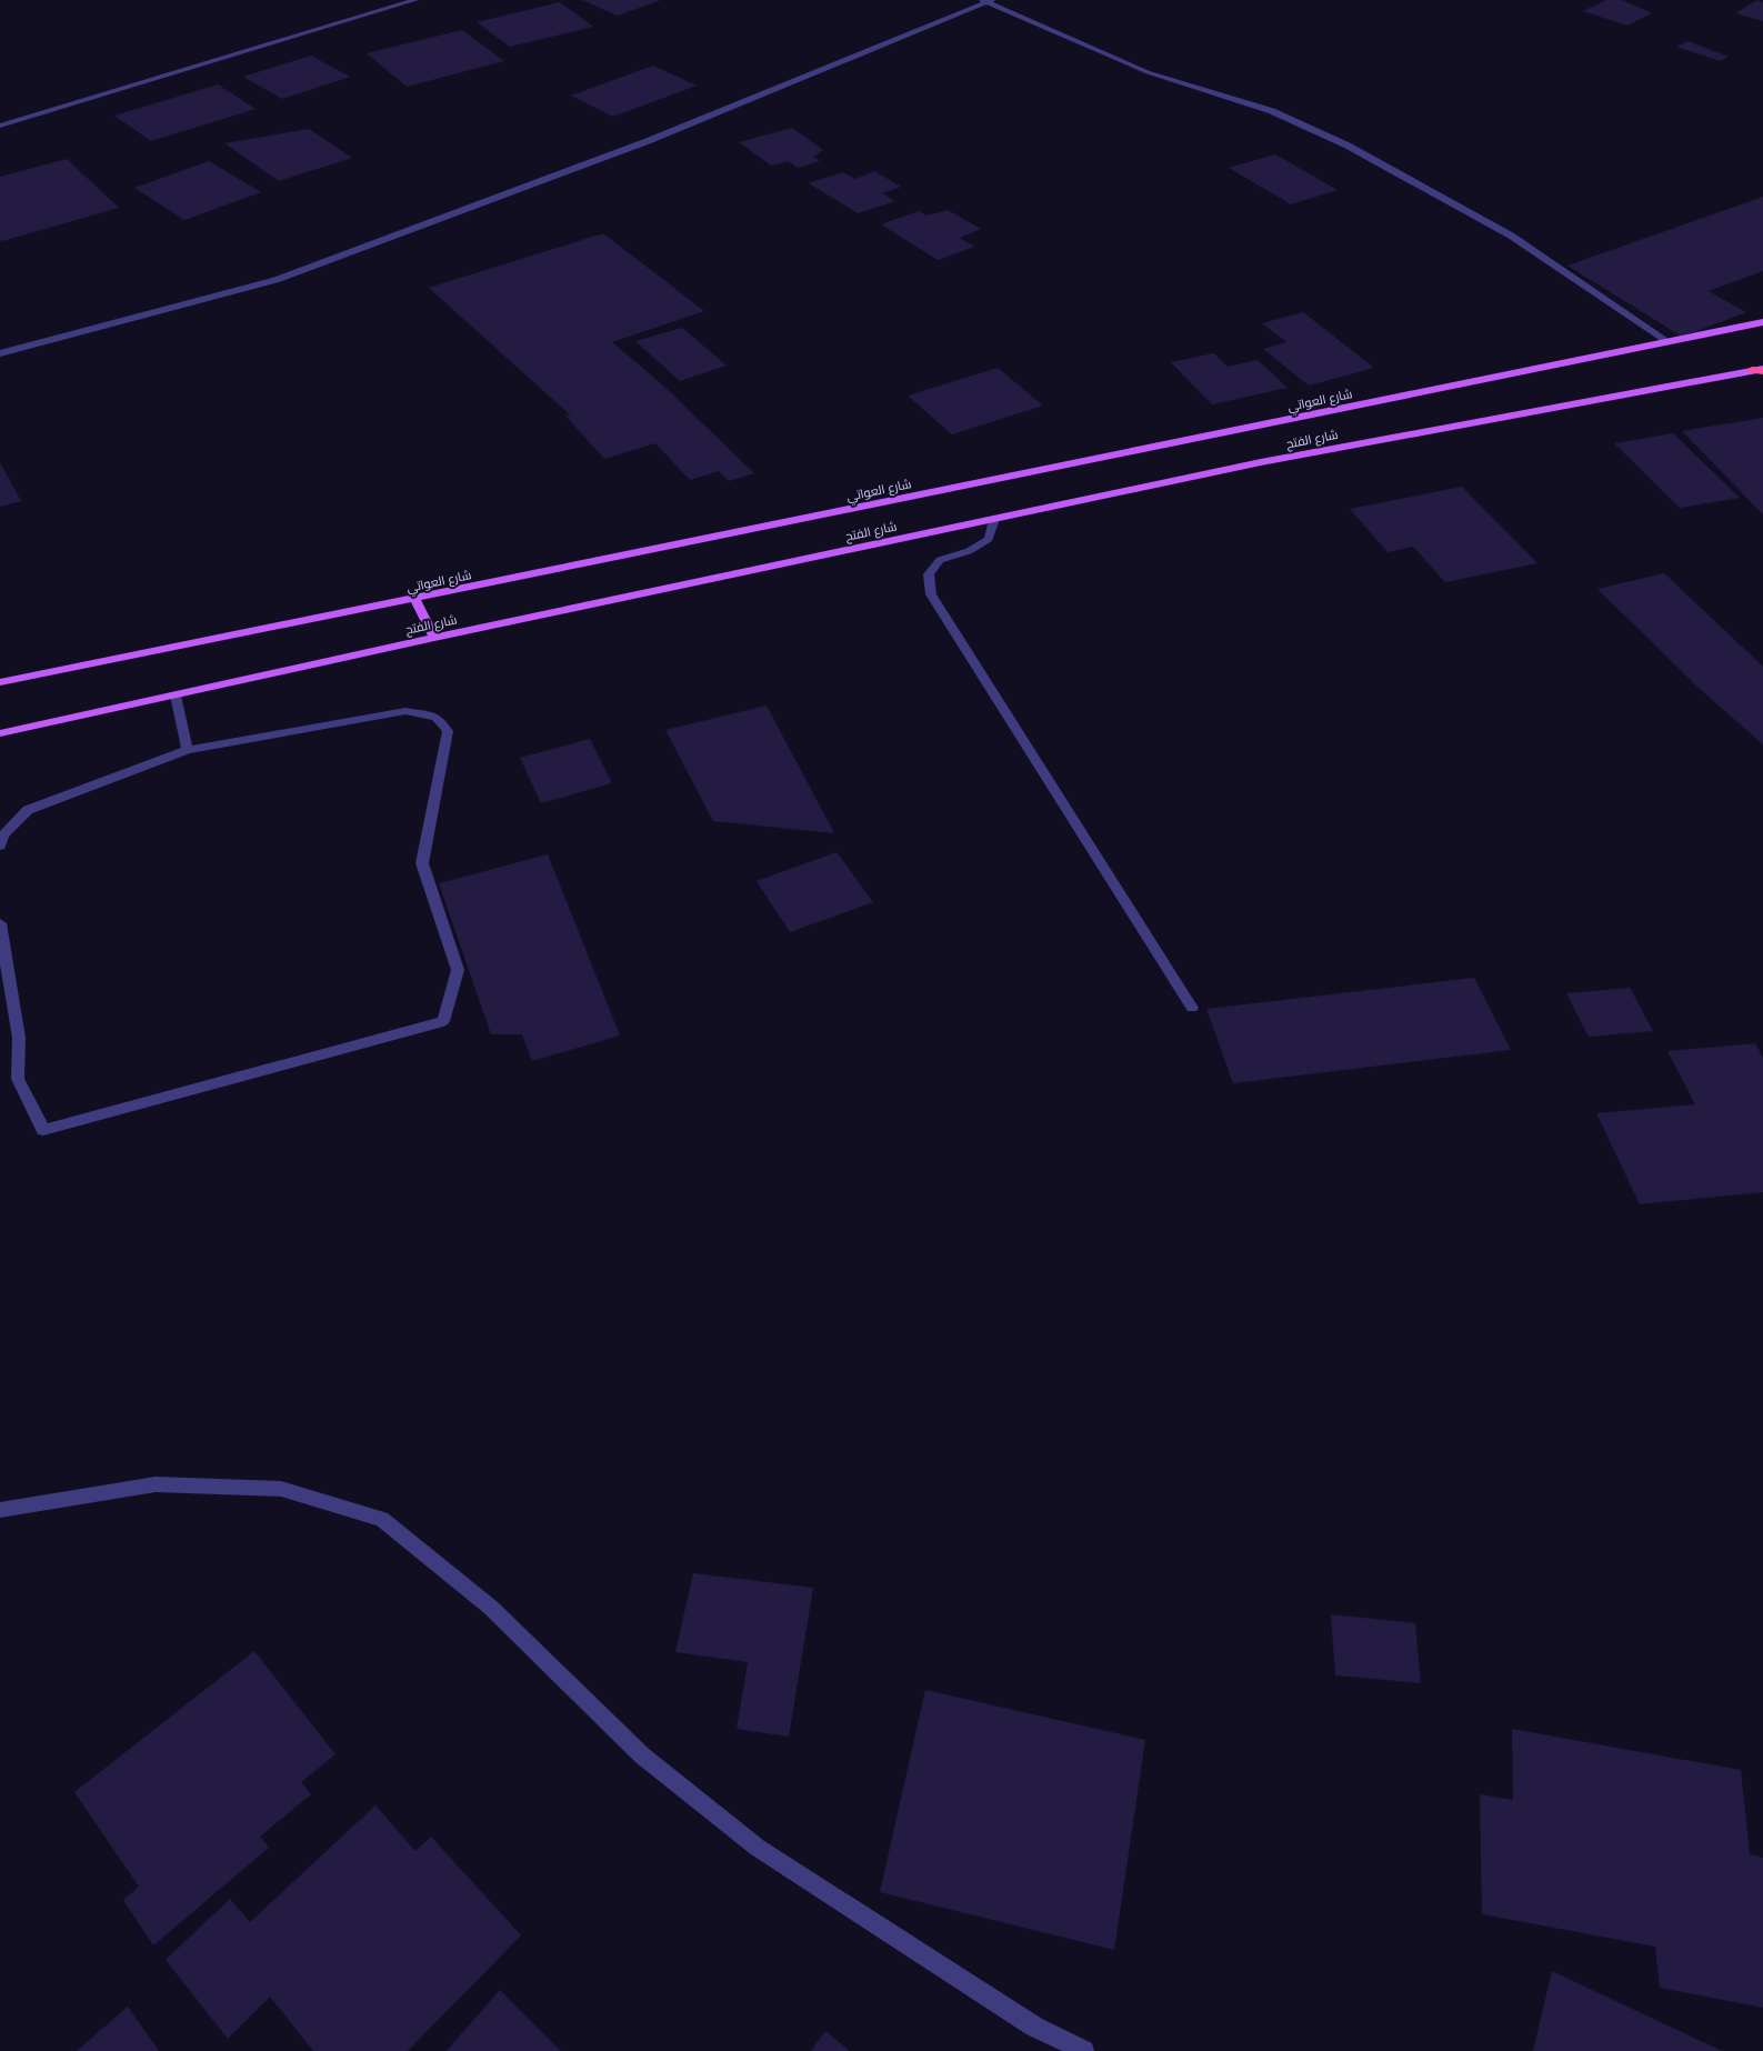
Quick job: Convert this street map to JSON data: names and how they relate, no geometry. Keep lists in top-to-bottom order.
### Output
{
  "streets": {
    "main road": ["شارع العواتي", "شارع الفتح"]
  }
}
